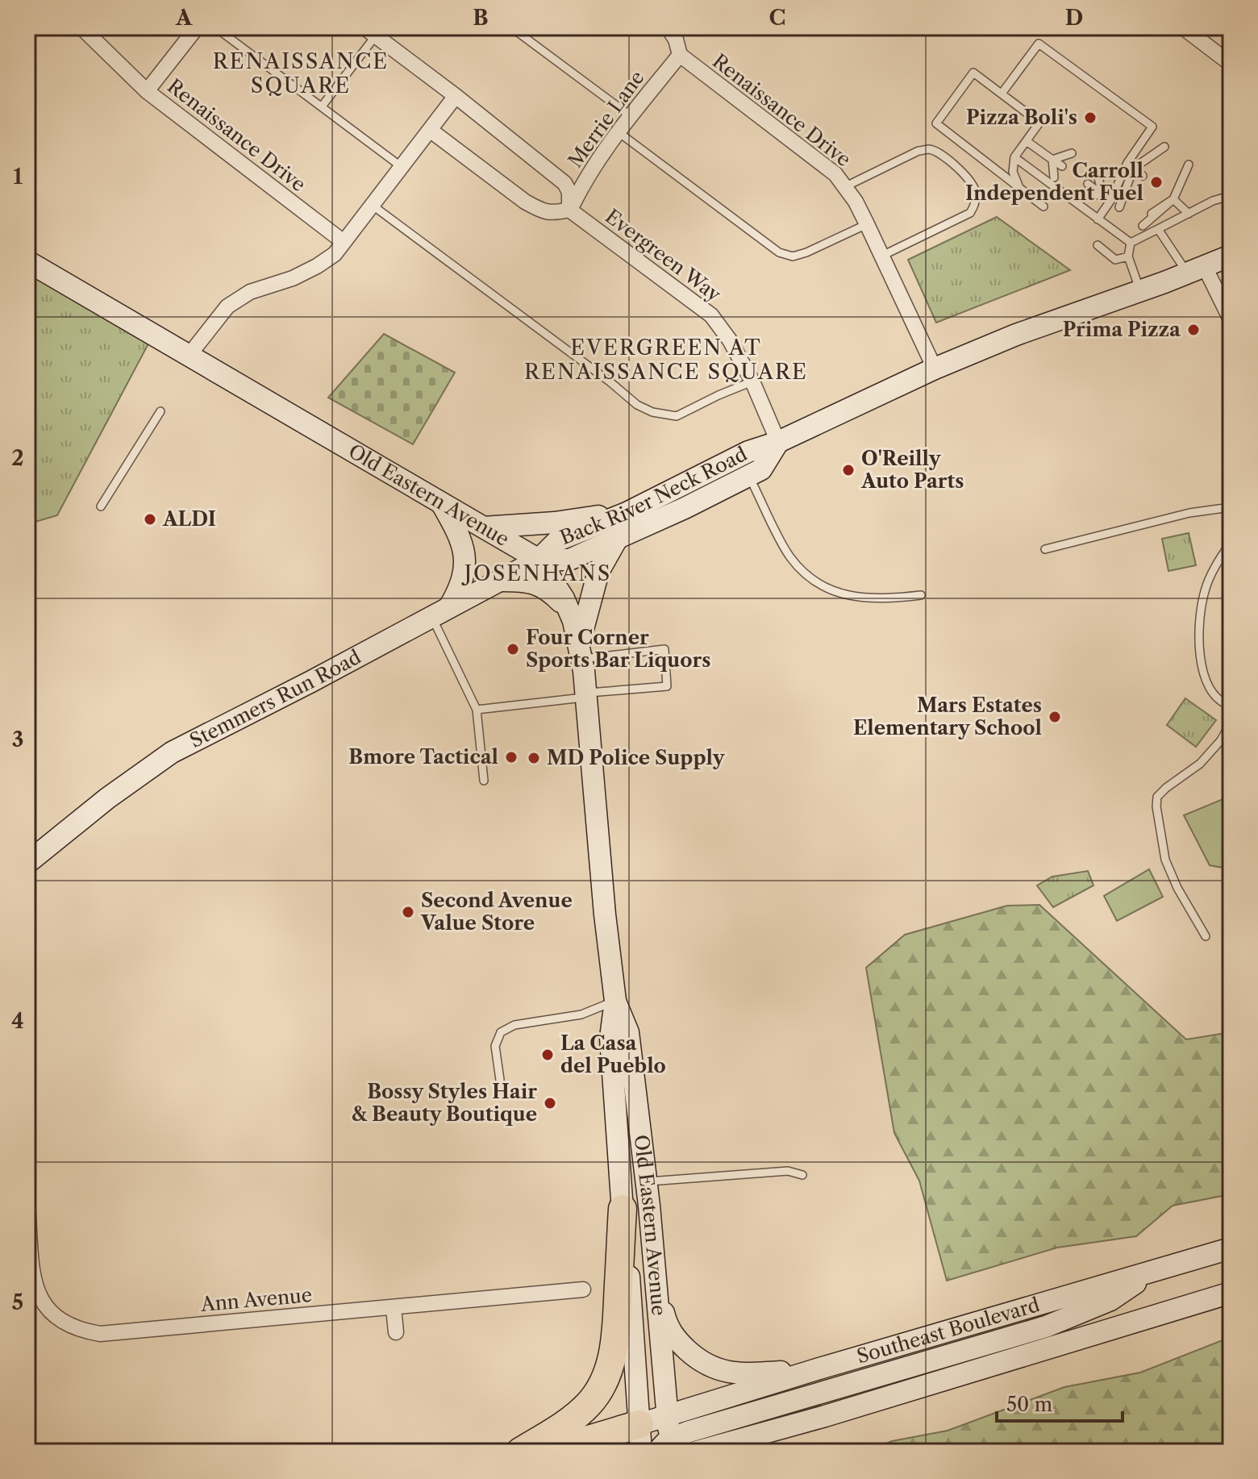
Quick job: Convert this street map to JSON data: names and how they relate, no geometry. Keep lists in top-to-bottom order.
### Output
{
  "streets": {
    "street": [
      "Renaissance Drive",
      "Merrie Lane",
      "Evergreen Way",
      "Old Eastern Avenue",
      "Back River Neck Road",
      "Stemmers Run Road",
      "Ann Avenue",
      "Southeast Boulevard"
    ]
  },
  "crossings": [
    ["Renaissance Drive", "Merrie Lane"],
    ["Renaissance Drive", "Back River Neck Road"],
    ["Merrie Lane", "Evergreen Way"],
    ["Evergreen Way", "Back River Neck Road"],
    ["Old Eastern Avenue", "Back River Neck Road"],
    ["Old Eastern Avenue", "Stemmers Run Road"],
    ["Old Eastern Avenue", "Southeast Boulevard"],
    ["Back River Neck Road", "Stemmers Run Road"]
  ],
  "districts": ["RENAISSANCE SQUARE", "EVERGREEN AT RENAISSANCE SQUARE", "JOSENHANS"],
  "places": [
    "Pizza Boli's",
    "Carroll Independent Fuel",
    "Prima Pizza",
    "O'Reilly Auto Parts",
    "ALDI",
    "Four Corner Sports Bar Liquors",
    "Mars Estates Elementary School",
    "Bmore Tactical",
    "MD Police Supply",
    "Second Avenue Value Store",
    "La Casa del Pueblo",
    "Bossy Styles Hair & Beauty Boutique"
  ],
  "scale_bar": "50 m",
  "grid": {
    "columns": [
      "A",
      "B",
      "C",
      "D"
    ],
    "rows": [
      "1",
      "2",
      "3",
      "4",
      "5"
    ]
  }
}
